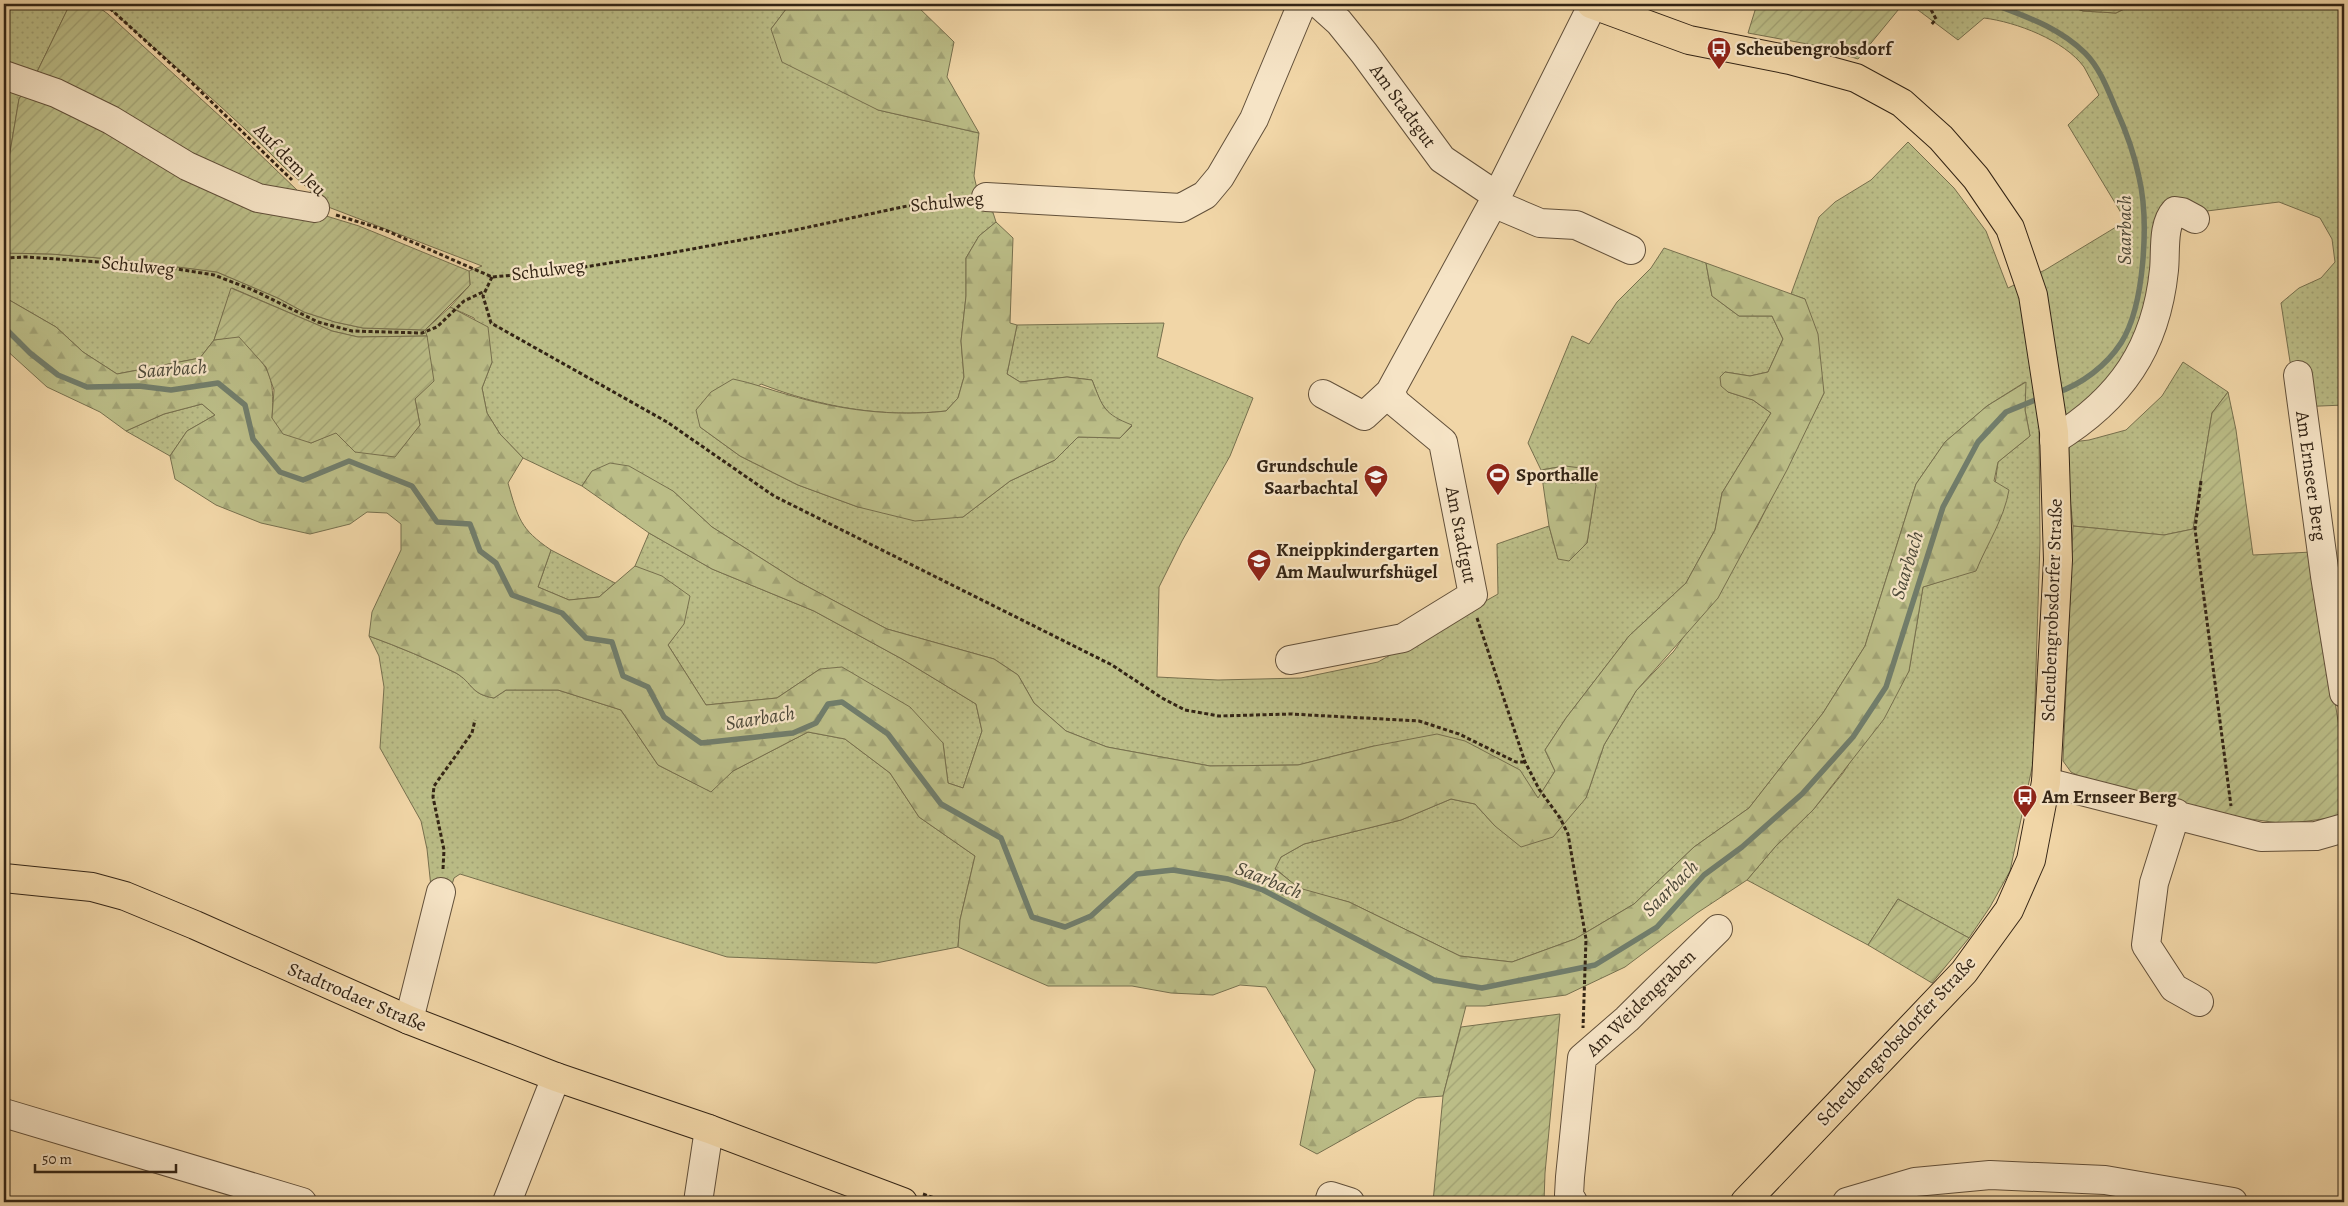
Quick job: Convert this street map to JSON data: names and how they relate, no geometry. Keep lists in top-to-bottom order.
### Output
{
  "streets": {
    "main road": ["Scheubengrobsdorfer Straße", "Stadtrodaer Straße"],
    "street": [
      "Am Stadtgut",
      "Schulweg",
      "Am Ernseer Berg",
      "Am Weidengraben"
    ],
    "path": ["Auf dem Jeu"]
  },
  "crossings": [
    ["Auf dem Jeu", "Schulweg"]
  ],
  "water": ["Saarbach"],
  "places": {
    "bus stop": ["Scheubengrobsdorf", "Am Ernseer Berg"],
    "sports": ["Sporthalle"],
    "school or university": ["Grundschule Saarbachtal", "Kneippkindergarten Am Maulwurfshügel"]
  },
  "scale_bar": "50 m"
}
